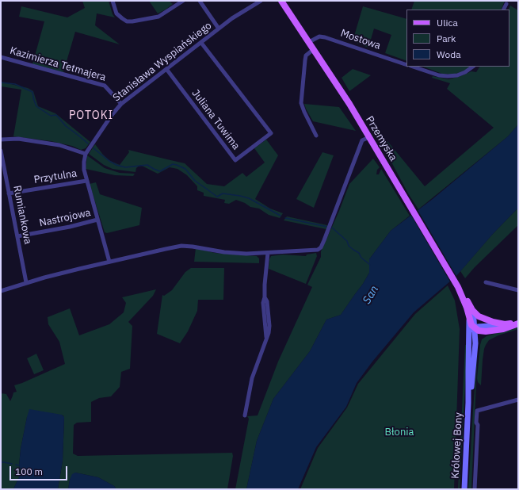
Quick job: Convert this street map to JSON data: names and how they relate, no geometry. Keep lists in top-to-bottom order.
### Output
{
  "streets": {
    "main road": ["Przemyska", "Królowej Bony"],
    "street": [
      "Mostowa",
      "Stanisława Wyspiańskiego",
      "Kazimierza Tetmajera",
      "Juliana Tuwima",
      "Przytulna",
      "Rumiankowa",
      "Nastrojowa"
    ]
  },
  "crossings": [
    ["Mostowa", "Przemyska"],
    ["Stanisława Wyspiańskiego", "Kazimierza Tetmajera"],
    ["Stanisława Wyspiańskiego", "Juliana Tuwima"],
    ["Stanisława Wyspiańskiego", "Przytulna"],
    ["Stanisława Wyspiańskiego", "Nastrojowa"],
    ["Przemyska", "Królowej Bony"],
    ["Przytulna", "Rumiankowa"],
    ["Rumiankowa", "Nastrojowa"]
  ],
  "districts": ["POTOKI"],
  "water": ["San"],
  "parks": ["Błonia"],
  "legend": ["Ulica", "Park", "Woda"],
  "scale_bar": "100 m"
}
